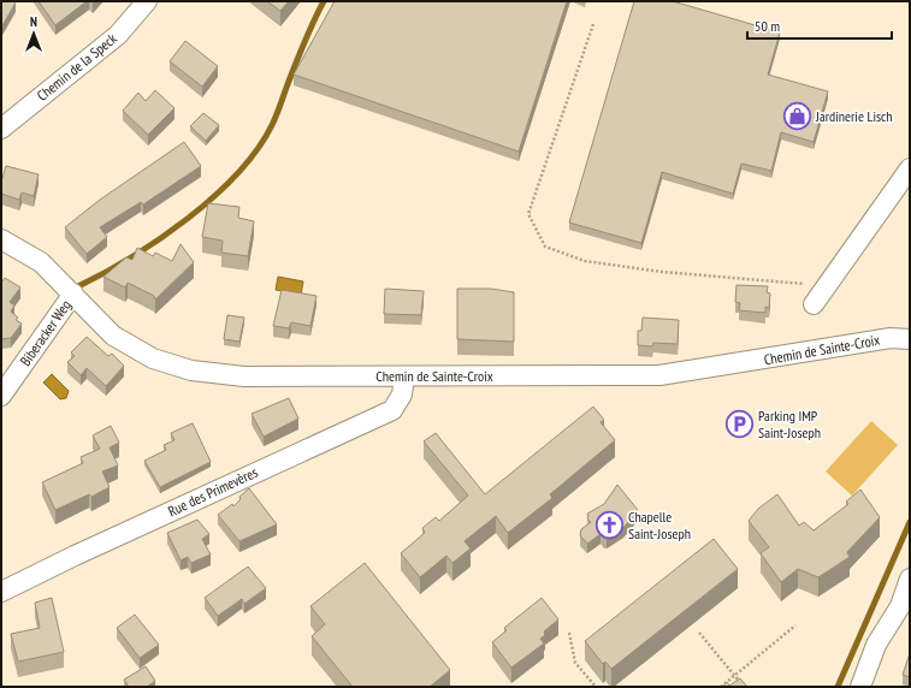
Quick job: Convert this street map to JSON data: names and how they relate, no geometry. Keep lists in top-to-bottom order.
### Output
{
  "streets": {
    "street": [
      "Chemin de la Speck",
      "Biberacker Weg",
      "Chemin de Sainte-Croix",
      "Rue des Primevères"
    ]
  },
  "crossings": [
    ["Biberacker Weg", "Chemin de Sainte-Croix"],
    ["Chemin de Sainte-Croix", "Rue des Primevères"]
  ],
  "places": {
    "shop": ["Jardinerie Lisch"],
    "parking": ["Parking IMP Saint-Joseph"],
    "church": ["Chapelle Saint-Joseph"]
  },
  "scale_bar": "50 m",
  "north": "top"
}
